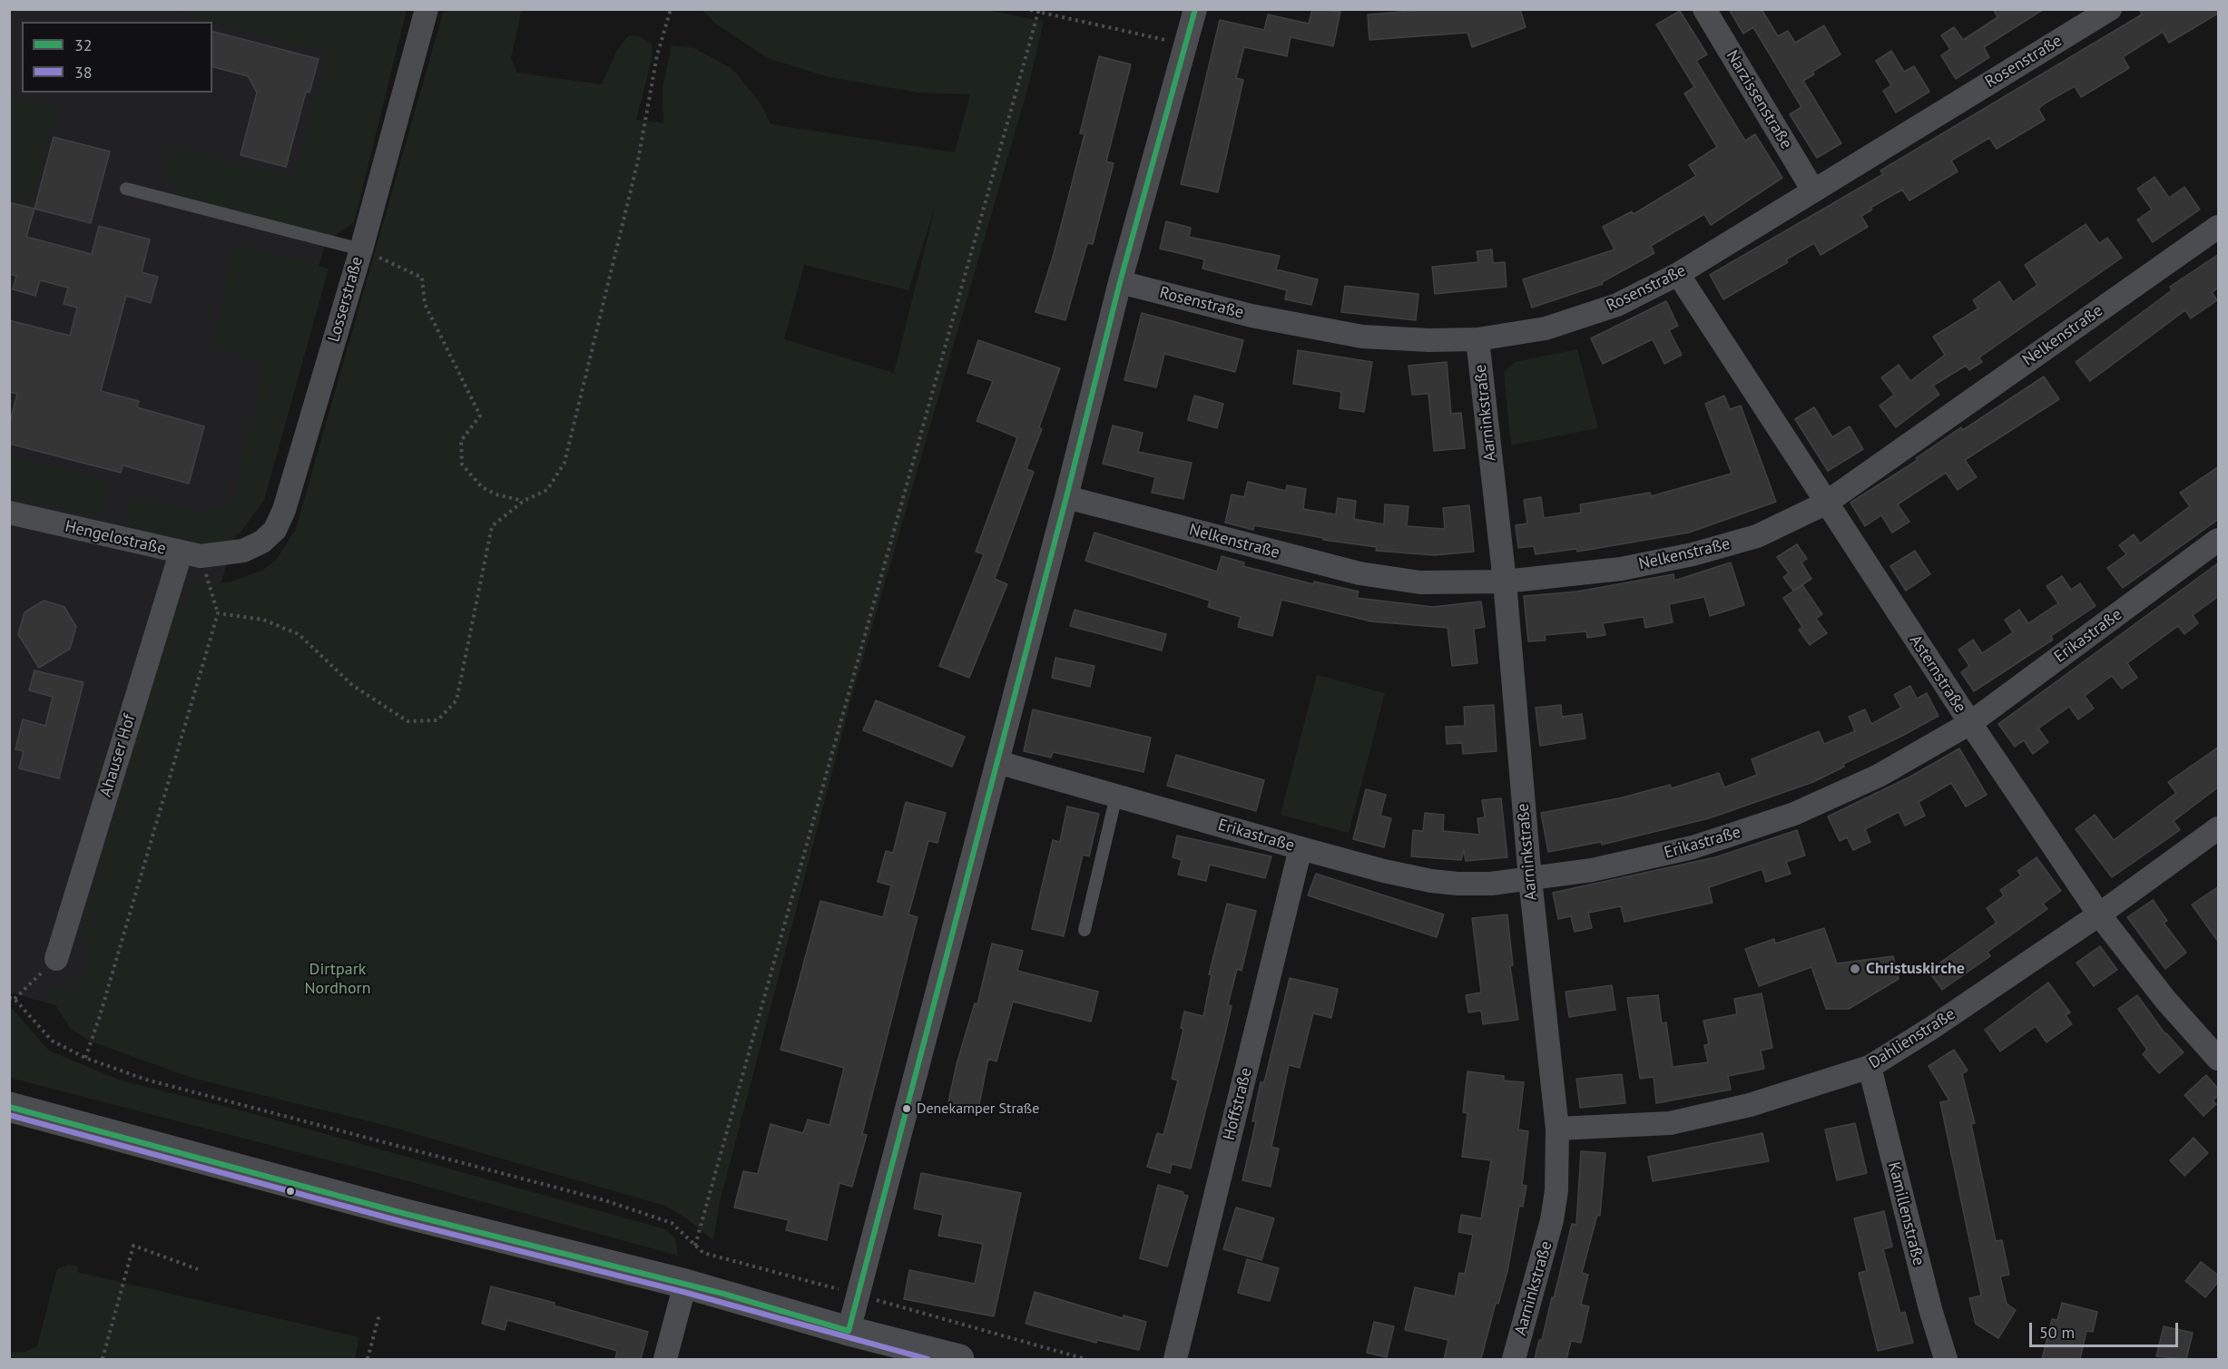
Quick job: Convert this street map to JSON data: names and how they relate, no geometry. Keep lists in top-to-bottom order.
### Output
{
  "streets": {
    "street": [
      "Rosenstraße",
      "Narzissenstraße",
      "Losserstraße",
      "Nelkenstraße",
      "Aarninkstraße",
      "Hengelostraße",
      "Erikastraße",
      "Asternstraße",
      "Ahauser Hof",
      "Dahlienstraße",
      "Hoffstraße",
      "Kamillenstraße"
    ]
  },
  "crossings": [
    ["Rosenstraße", "Narzissenstraße"],
    ["Rosenstraße", "Aarninkstraße"],
    ["Rosenstraße", "Asternstraße"],
    ["Losserstraße", "Hengelostraße"],
    ["Losserstraße", "Ahauser Hof"],
    ["Nelkenstraße", "Aarninkstraße"],
    ["Nelkenstraße", "Asternstraße"],
    ["Aarninkstraße", "Erikastraße"],
    ["Aarninkstraße", "Dahlienstraße"],
    ["Hengelostraße", "Ahauser Hof"],
    ["Erikastraße", "Asternstraße"],
    ["Erikastraße", "Hoffstraße"],
    ["Asternstraße", "Dahlienstraße"],
    ["Dahlienstraße", "Kamillenstraße"]
  ],
  "parks": ["Dirtpark Nordhorn"],
  "places": ["Christuskirche", "Denekamper Straße"],
  "lines": ["transit line 32", "transit line 38"],
  "legend": ["32", "38"],
  "scale_bar": "50 m"
}
